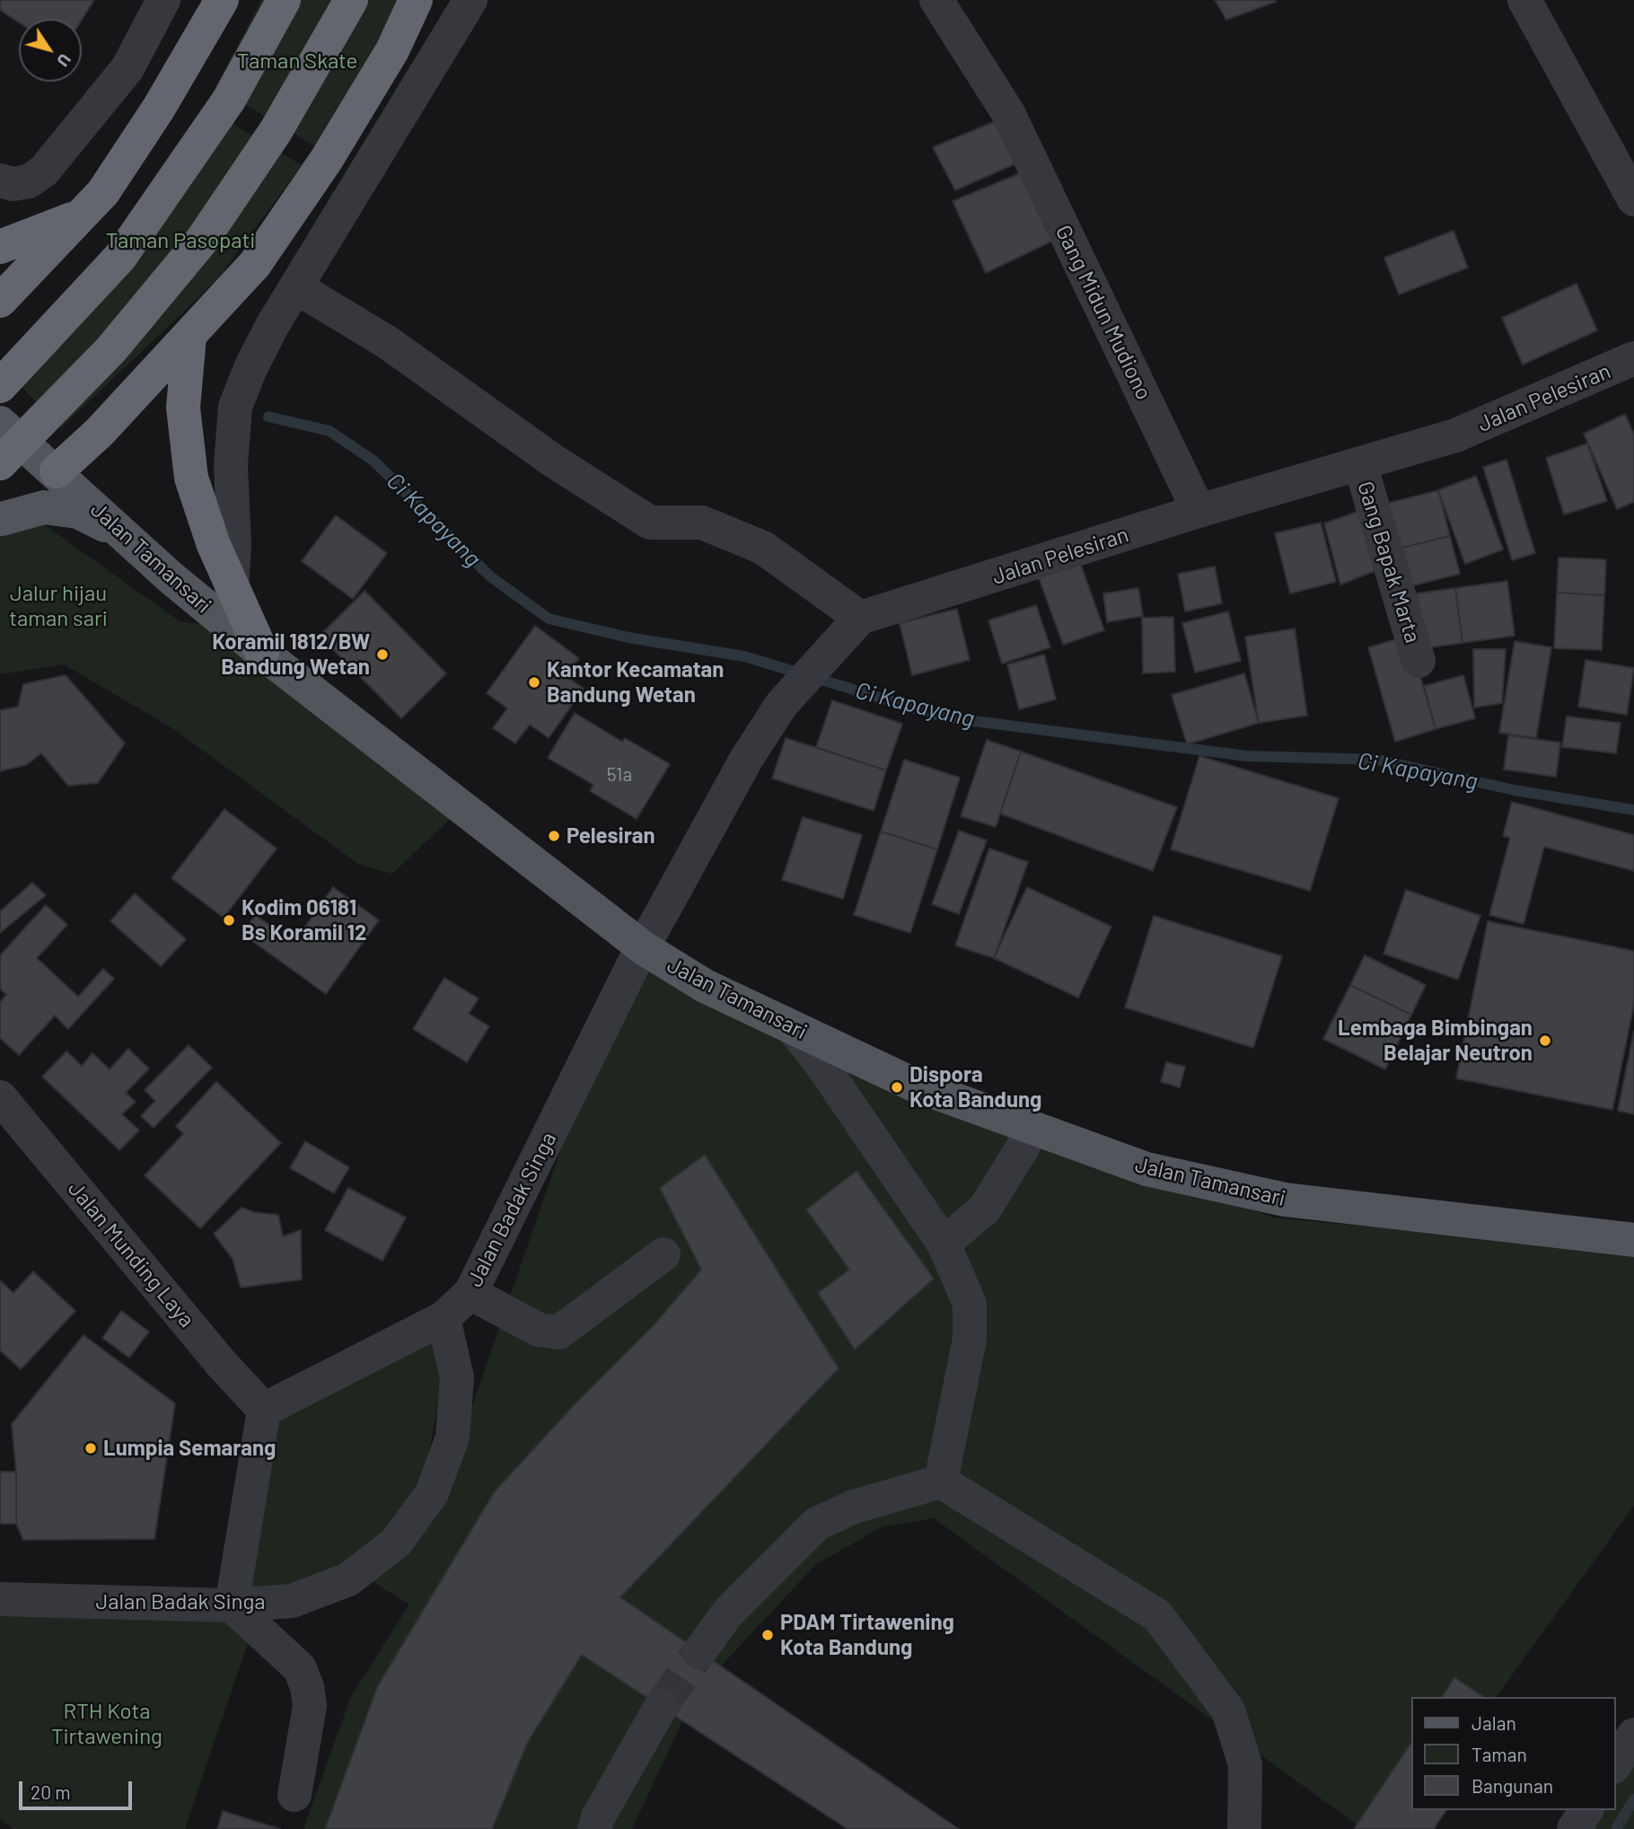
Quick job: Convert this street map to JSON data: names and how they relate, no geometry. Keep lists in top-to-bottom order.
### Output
{
  "streets": {
    "main road": ["Jalan Tamansari"],
    "street": [
      "Gang Midun Mudiono",
      "Jalan Pelesiran",
      "Gang Bapak Marta",
      "Jalan Badak Singa",
      "Jalan Munding Laya"
    ]
  },
  "crossings": [
    ["Gang Midun Mudiono", "Jalan Pelesiran"],
    ["Jalan Pelesiran", "Jalan Tamansari"],
    ["Jalan Pelesiran", "Gang Bapak Marta"],
    ["Jalan Pelesiran", "Jalan Badak Singa"],
    ["Jalan Tamansari", "Jalan Badak Singa"]
  ],
  "water": ["Ci Kapayang"],
  "parks": [
    "Taman Skate",
    "Taman Pasopati",
    "Jalur hijau taman sari",
    "RTH Kota Tirtawening"
  ],
  "places": [
    "Koramil 1812/BW Bandung Wetan",
    "Kantor Kecamatan Bandung Wetan",
    "Pelesiran",
    "Kodim 06181 Bs Koramil 12",
    "Lembaga Bimbingan Belajar Neutron",
    "Dispora Kota Bandung",
    "Lumpia Semarang",
    "PDAM Tirtawening Kota Bandung"
  ],
  "house_numbers": ["51a"],
  "legend": ["Jalan", "Taman", "Bangunan"],
  "scale_bar": "20 m",
  "north": "bottom right"
}
